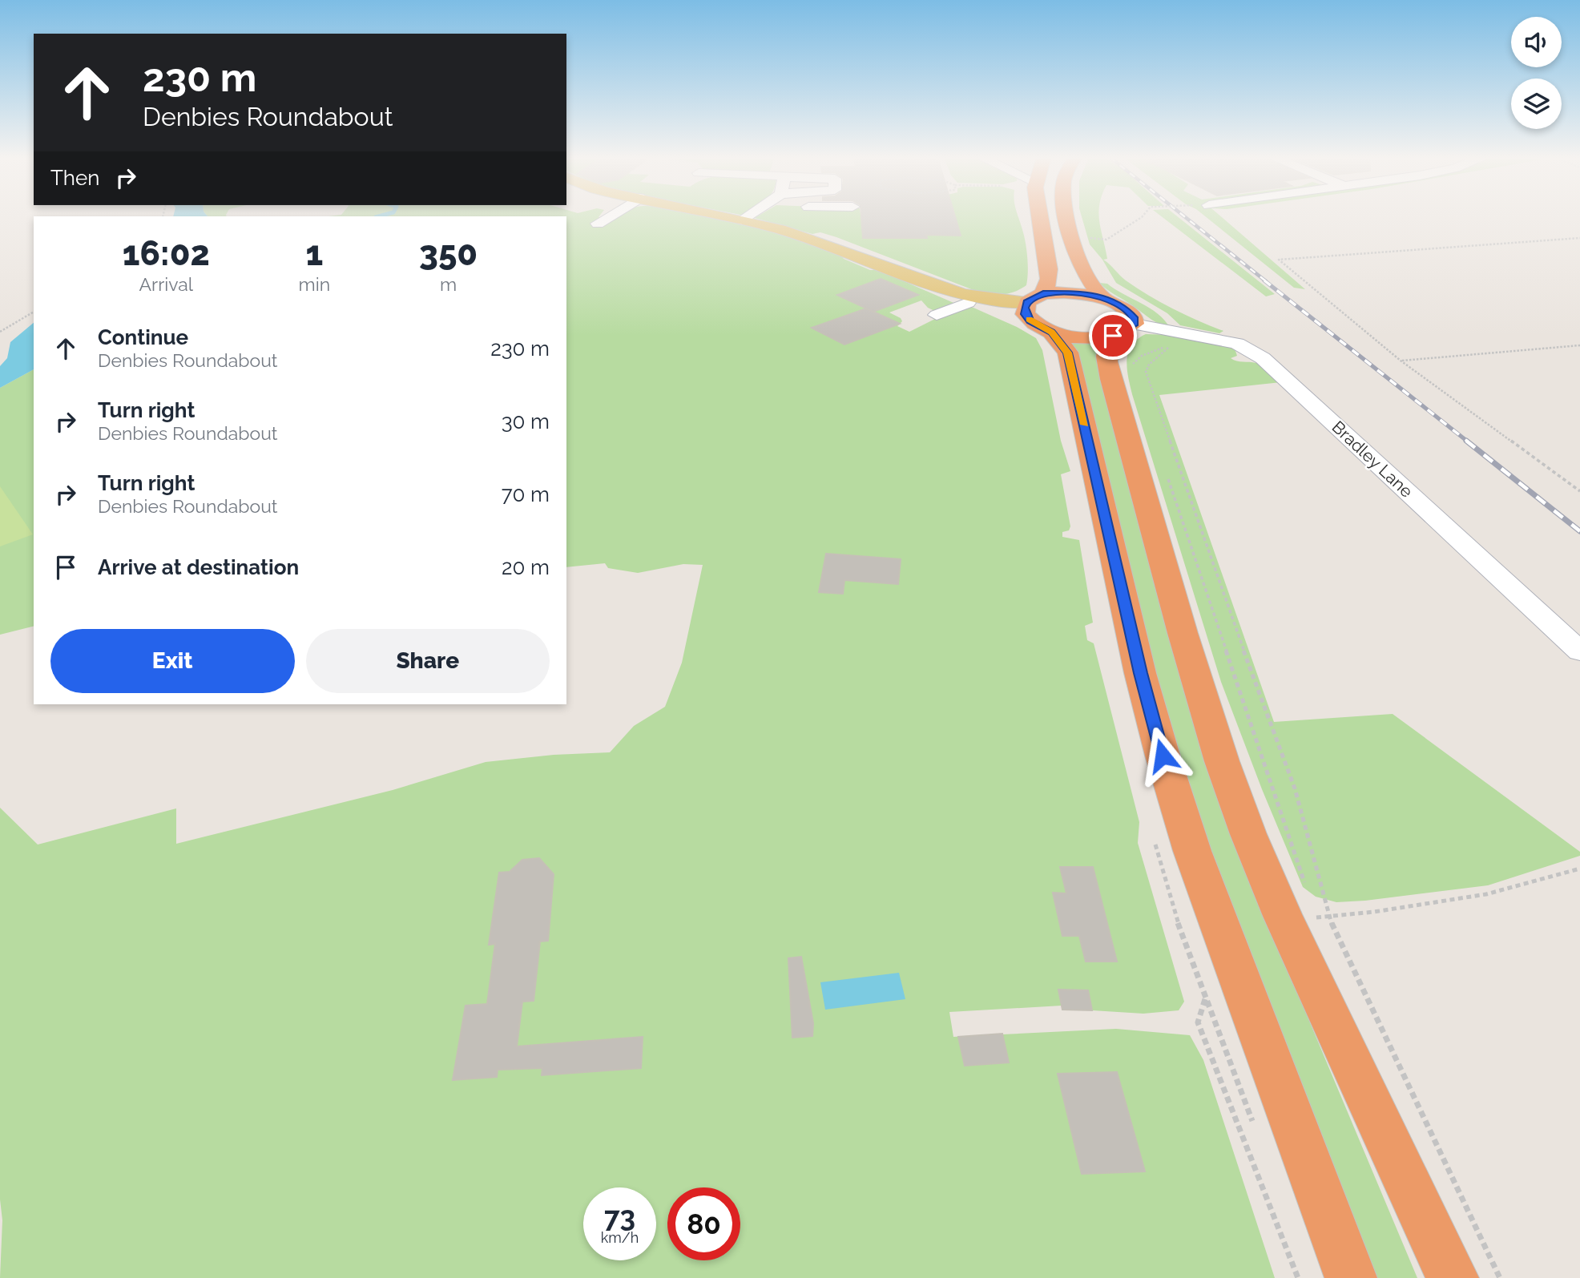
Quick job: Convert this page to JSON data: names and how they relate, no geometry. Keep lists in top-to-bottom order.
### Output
{
  "streets": {
    "street": ["Bradley Lane"]
  },
  "page": {
    "turn": ["230 m", "Denbies Roundabout"],
    "then": "Then",
    "eta": [
      "16:02",
      "Arrival",
      "1",
      "min",
      "350",
      "m"
    ],
    "list": [
      {
        "name": "Continue",
        "note": "Denbies Roundabout",
        "value": "230 m"
      },
      {
        "name": "Turn right",
        "note": "Denbies Roundabout",
        "value": "30 m"
      },
      {
        "name": "Turn right",
        "note": "Denbies Roundabout",
        "value": "70 m"
      },
      {
        "name": "Arrive at destination",
        "value": "20 m"
      }
    ],
    "buttons": ["Exit", "Share"],
    "speed": "73 km/h",
    "limit": "80"
  }
}
